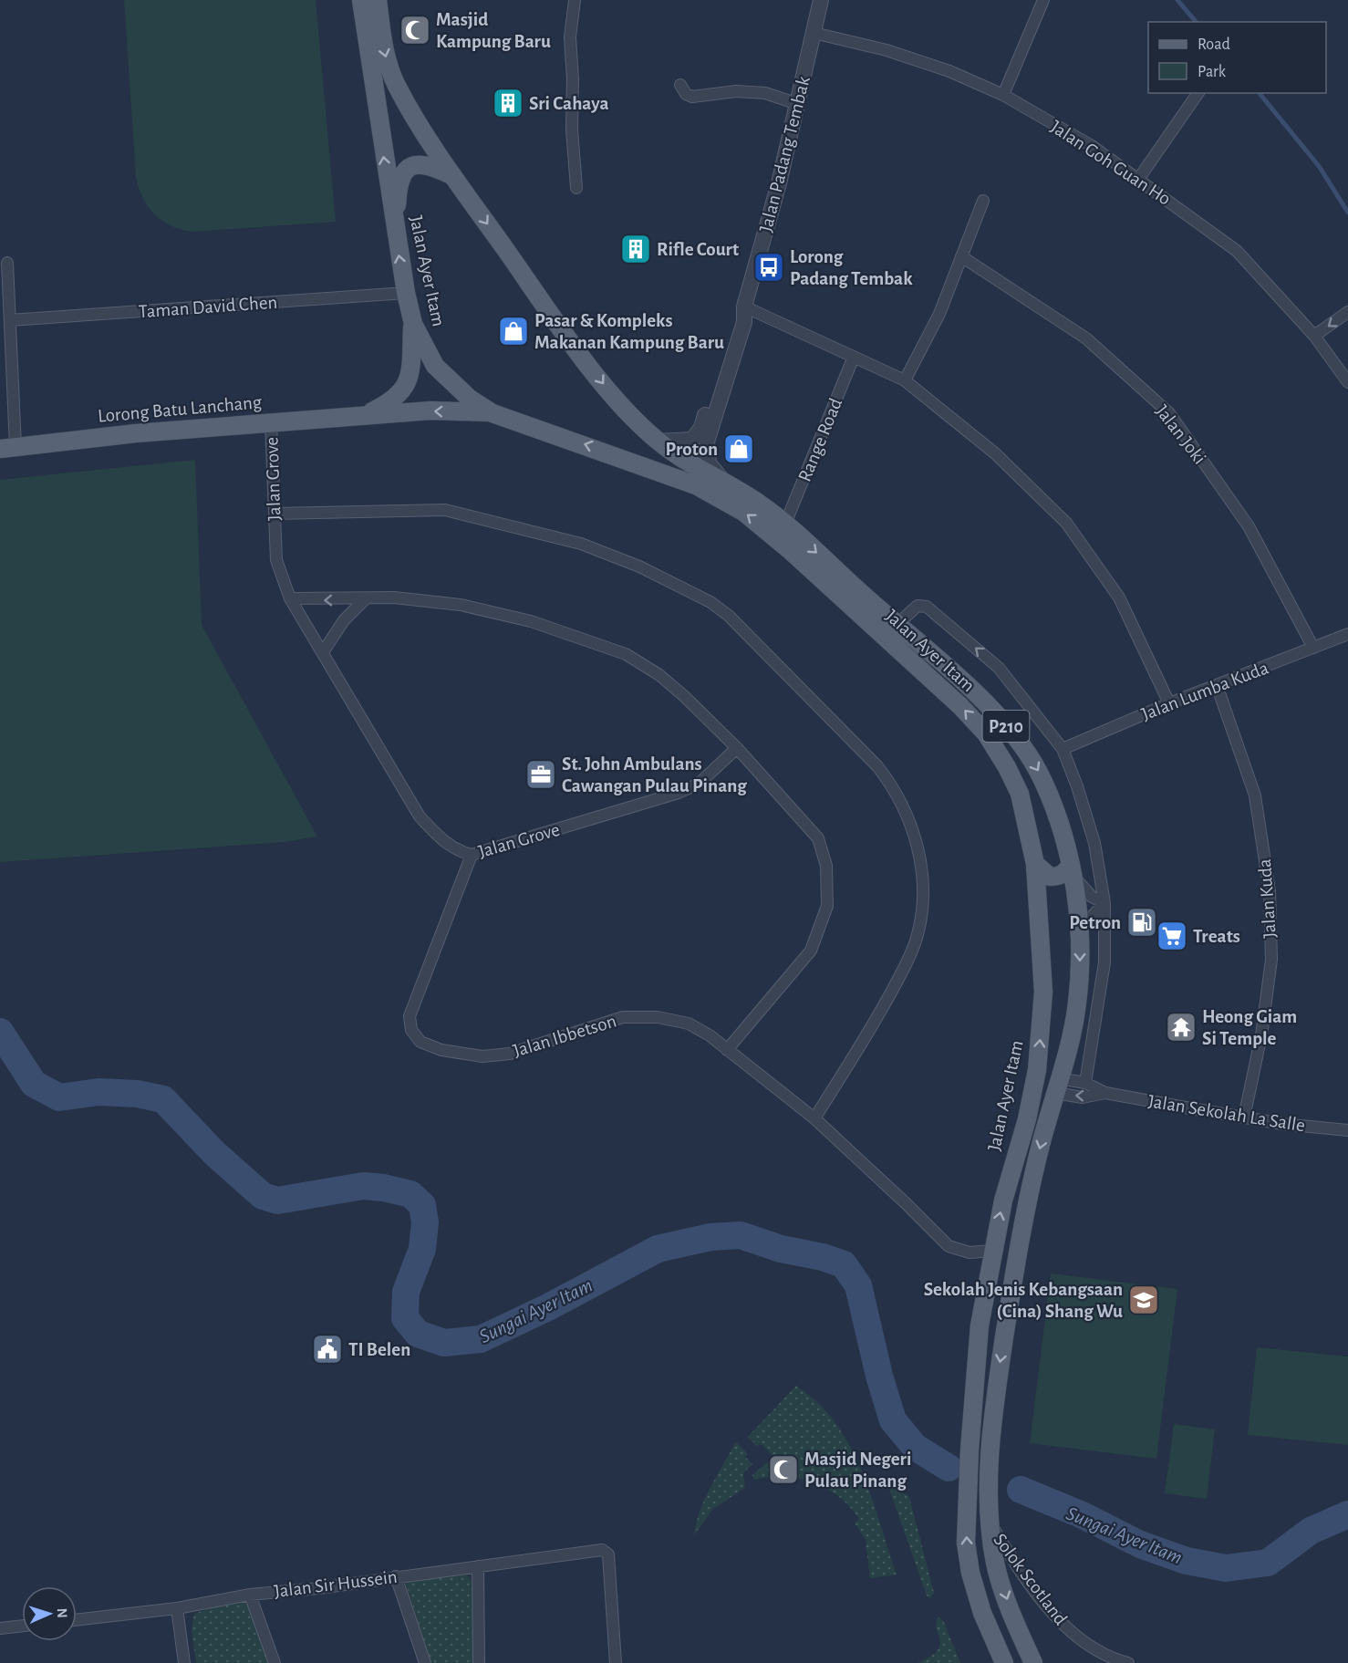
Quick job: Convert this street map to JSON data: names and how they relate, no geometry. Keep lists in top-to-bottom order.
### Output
{
  "streets": {
    "main road": ["Jalan Ayer Itam", "Lorong Batu Lanchang", "P210"],
    "street": [
      "Jalan Padang Tembak",
      "Jalan Goh Guan Ho",
      "Taman David Chen",
      "Jalan Joki",
      "Range Road",
      "Jalan Grove",
      "Jalan Lumba Kuda",
      "Jalan Kuda",
      "Jalan Ibbetson",
      "Jalan Sekolah La Salle",
      "Solok Scotland",
      "Jalan Sir Hussein"
    ]
  },
  "crossings": [
    ["Jalan Padang Tembak", "Jalan Goh Guan Ho"],
    ["Jalan Padang Tembak", "Jalan Ayer Itam"],
    ["Jalan Ayer Itam", "Taman David Chen"],
    ["Jalan Ayer Itam", "Lorong Batu Lanchang"],
    ["Jalan Ayer Itam", "Range Road"],
    ["Jalan Ayer Itam", "Jalan Lumba Kuda"],
    ["Jalan Ayer Itam", "Jalan Ibbetson"],
    ["Jalan Ayer Itam", "Jalan Sekolah La Salle"],
    ["Jalan Ayer Itam", "Solok Scotland"],
    ["Lorong Batu Lanchang", "Jalan Grove"],
    ["Jalan Joki", "Jalan Lumba Kuda"],
    ["Jalan Grove", "Jalan Ibbetson"],
    ["Jalan Lumba Kuda", "Jalan Kuda"],
    ["Jalan Kuda", "Jalan Sekolah La Salle"]
  ],
  "water": ["Sungai Ayer Itam"],
  "places": {
    "mosque": ["Masjid Kampung Baru", "Masjid Negeri Pulau Pinang"],
    "building": ["Sri Cahaya", "Rifle Court"],
    "bus stop": ["Lorong Padang Tembak"],
    "shop": ["Pasar & Kompleks Makanan Kampung Baru", "Proton"],
    "office": ["St. John Ambulans Cawangan Pulau Pinang"],
    "fuel station": ["Petron"],
    "supermarket": ["Treats"],
    "temple": ["Heong Giam Si Temple"],
    "school or university": ["Sekolah Jenis Kebangsaan (Cina) Shang Wu"],
    "public building": ["TI Belen"]
  },
  "legend": ["Road", "Park"],
  "north": "right"
}
